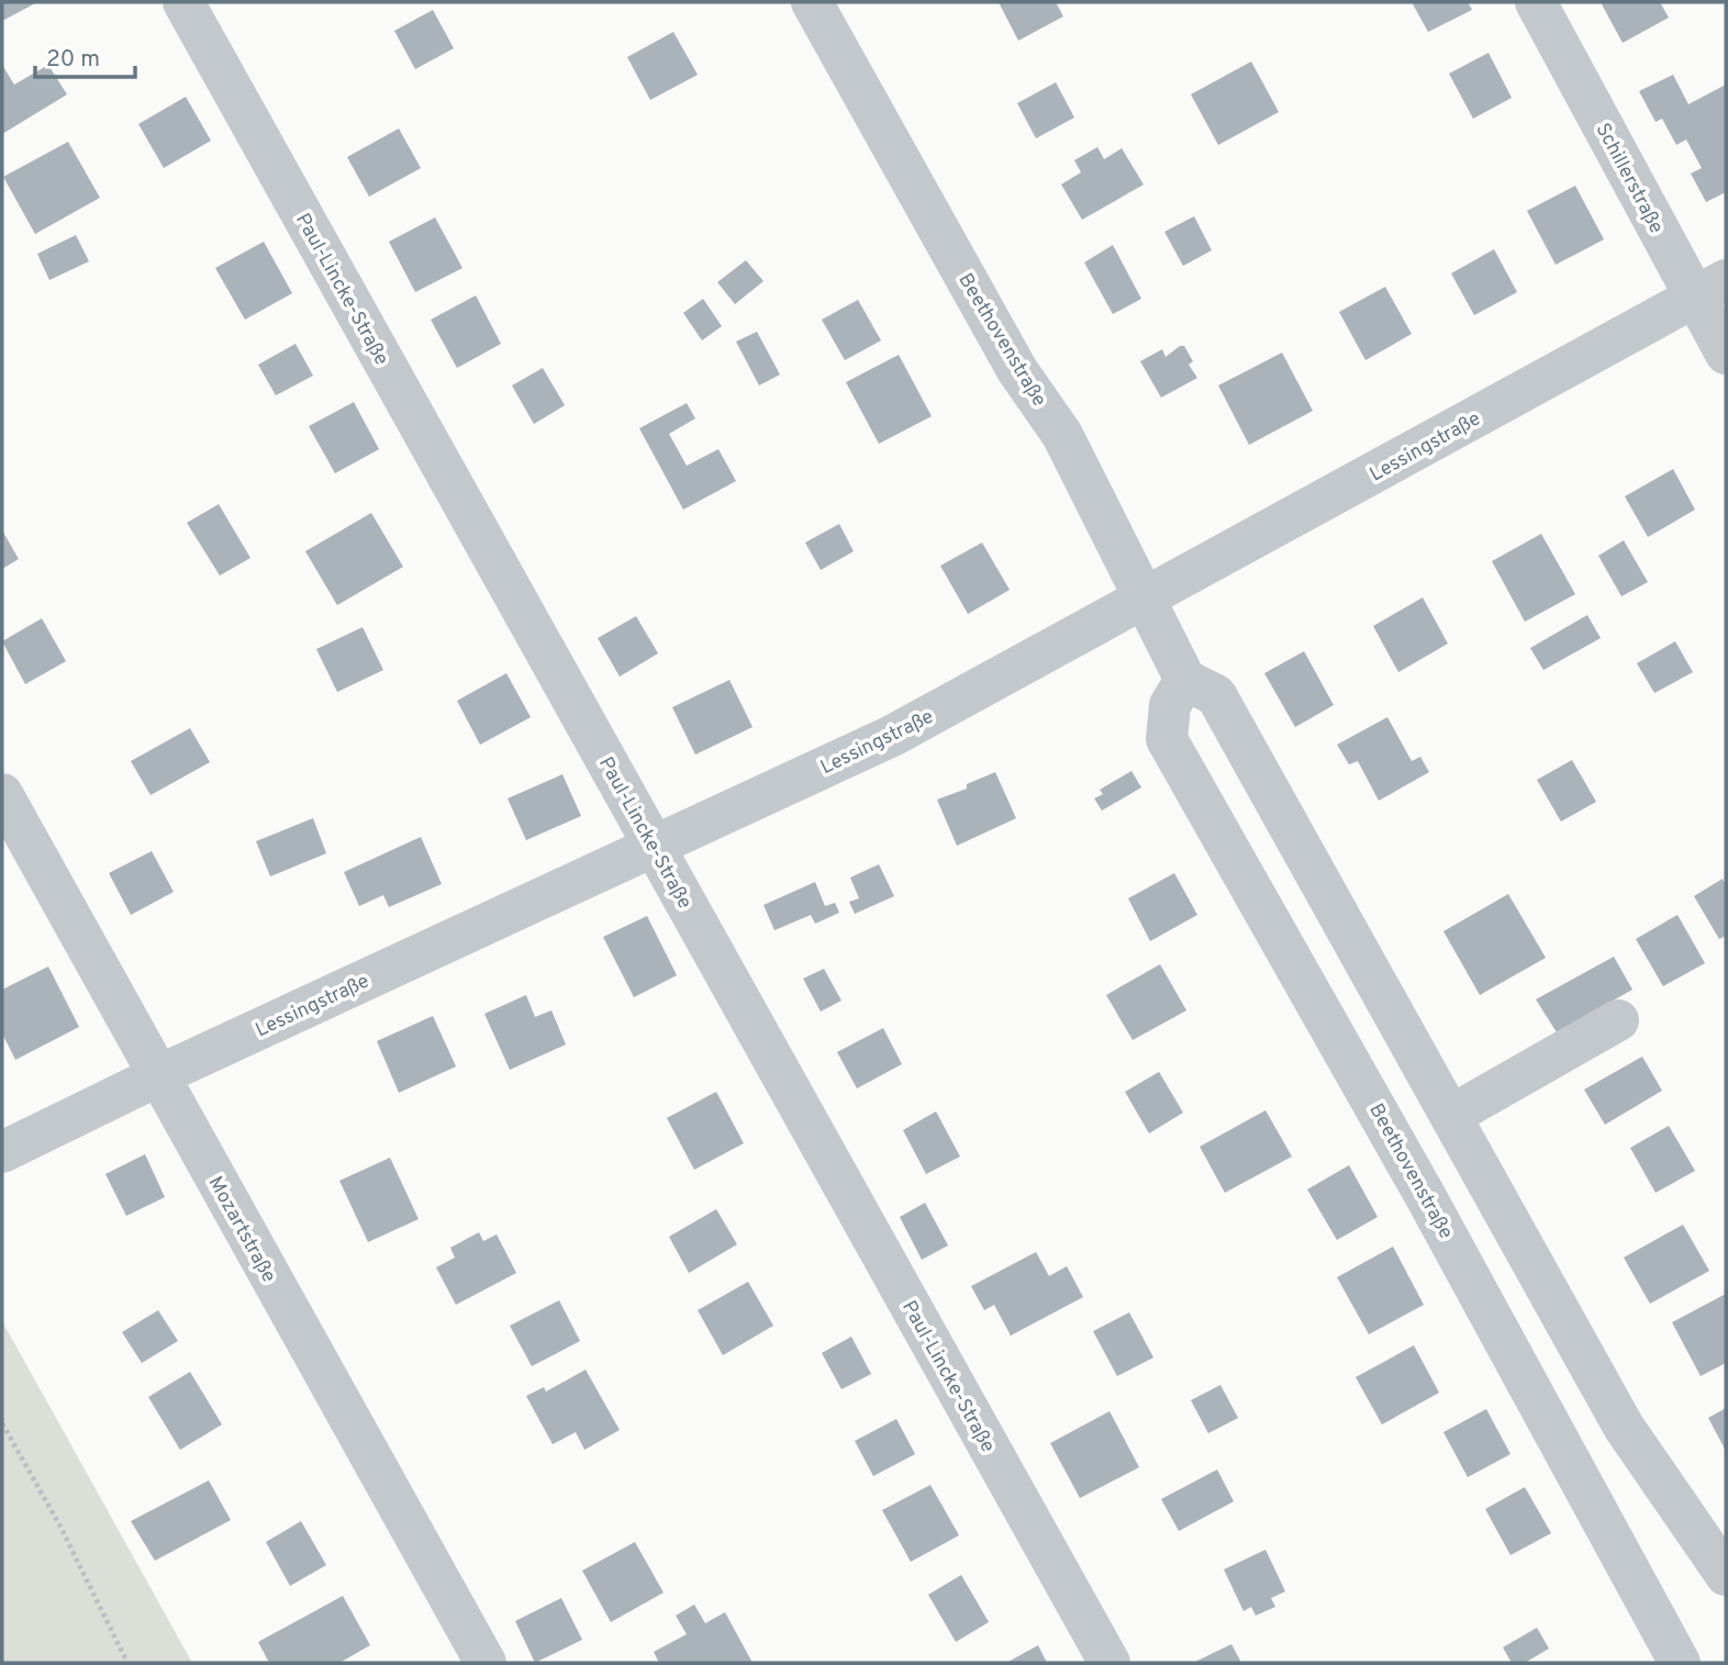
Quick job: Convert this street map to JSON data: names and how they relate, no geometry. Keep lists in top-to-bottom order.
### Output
{
  "streets": {
    "street": [
      "Schillerstraße",
      "Paul-Lincke-Straße",
      "Beethovenstraße",
      "Lessingstraße",
      "Mozartstraße"
    ]
  },
  "crossings": [
    ["Schillerstraße", "Lessingstraße"],
    ["Paul-Lincke-Straße", "Lessingstraße"],
    ["Beethovenstraße", "Lessingstraße"],
    ["Lessingstraße", "Mozartstraße"]
  ],
  "scale_bar": "20 m"
}
